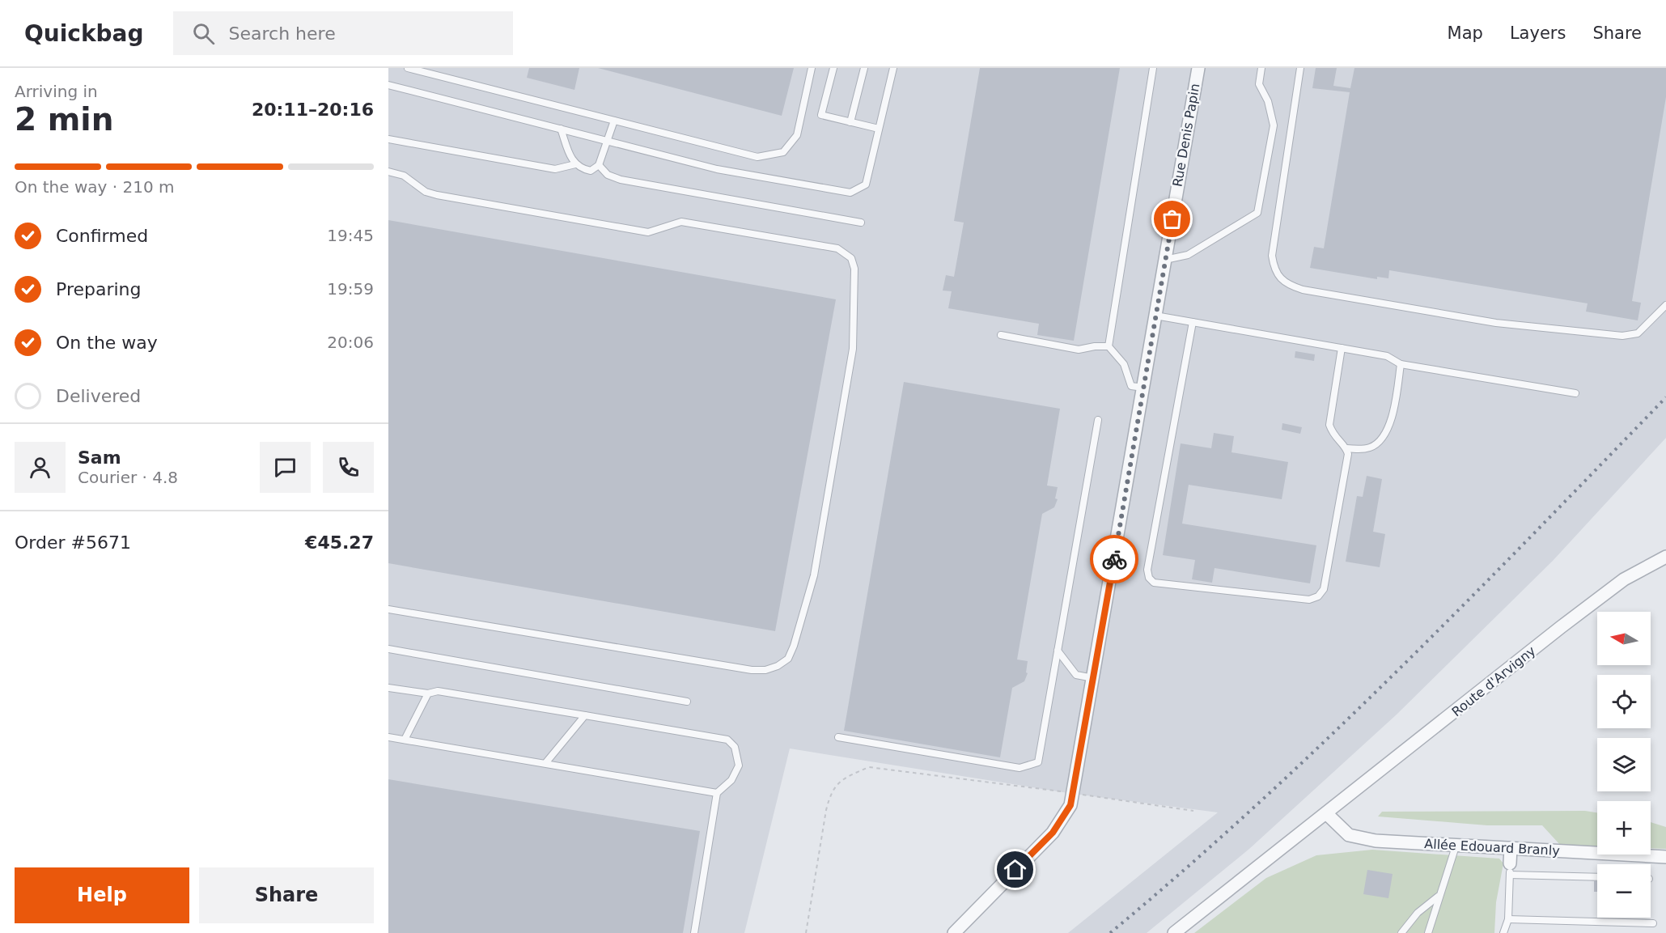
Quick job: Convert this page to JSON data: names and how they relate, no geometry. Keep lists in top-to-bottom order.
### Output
{
  "streets": {
    "street": ["Rue Denis Papin", "Route d'Arvigny", "Allée Edouard Branly"]
  },
  "crossings": [
    ["Route d'Arvigny", "Allée Edouard Branly"]
  ],
  "north": "left",
  "page": {
    "header": "Quickbag",
    "search": "Search here",
    "nav": ["Map", "Layers", "Share"],
    "heading": ["2 min", "Arriving in", "20:11–20:16"],
    "panel": [
      "Sam",
      "Courier · 4.8",
      "Order #5671",
      "€45.27"
    ],
    "bar": "On the way · 210 m",
    "list": [
      ["Confirmed", "19:45"],
      ["Preparing", "19:59"],
      ["On the way", "20:06"],
      "Delivered"
    ],
    "map_buttons": ["+", "−"],
    "buttons": ["Help", "Share"]
  }
}
